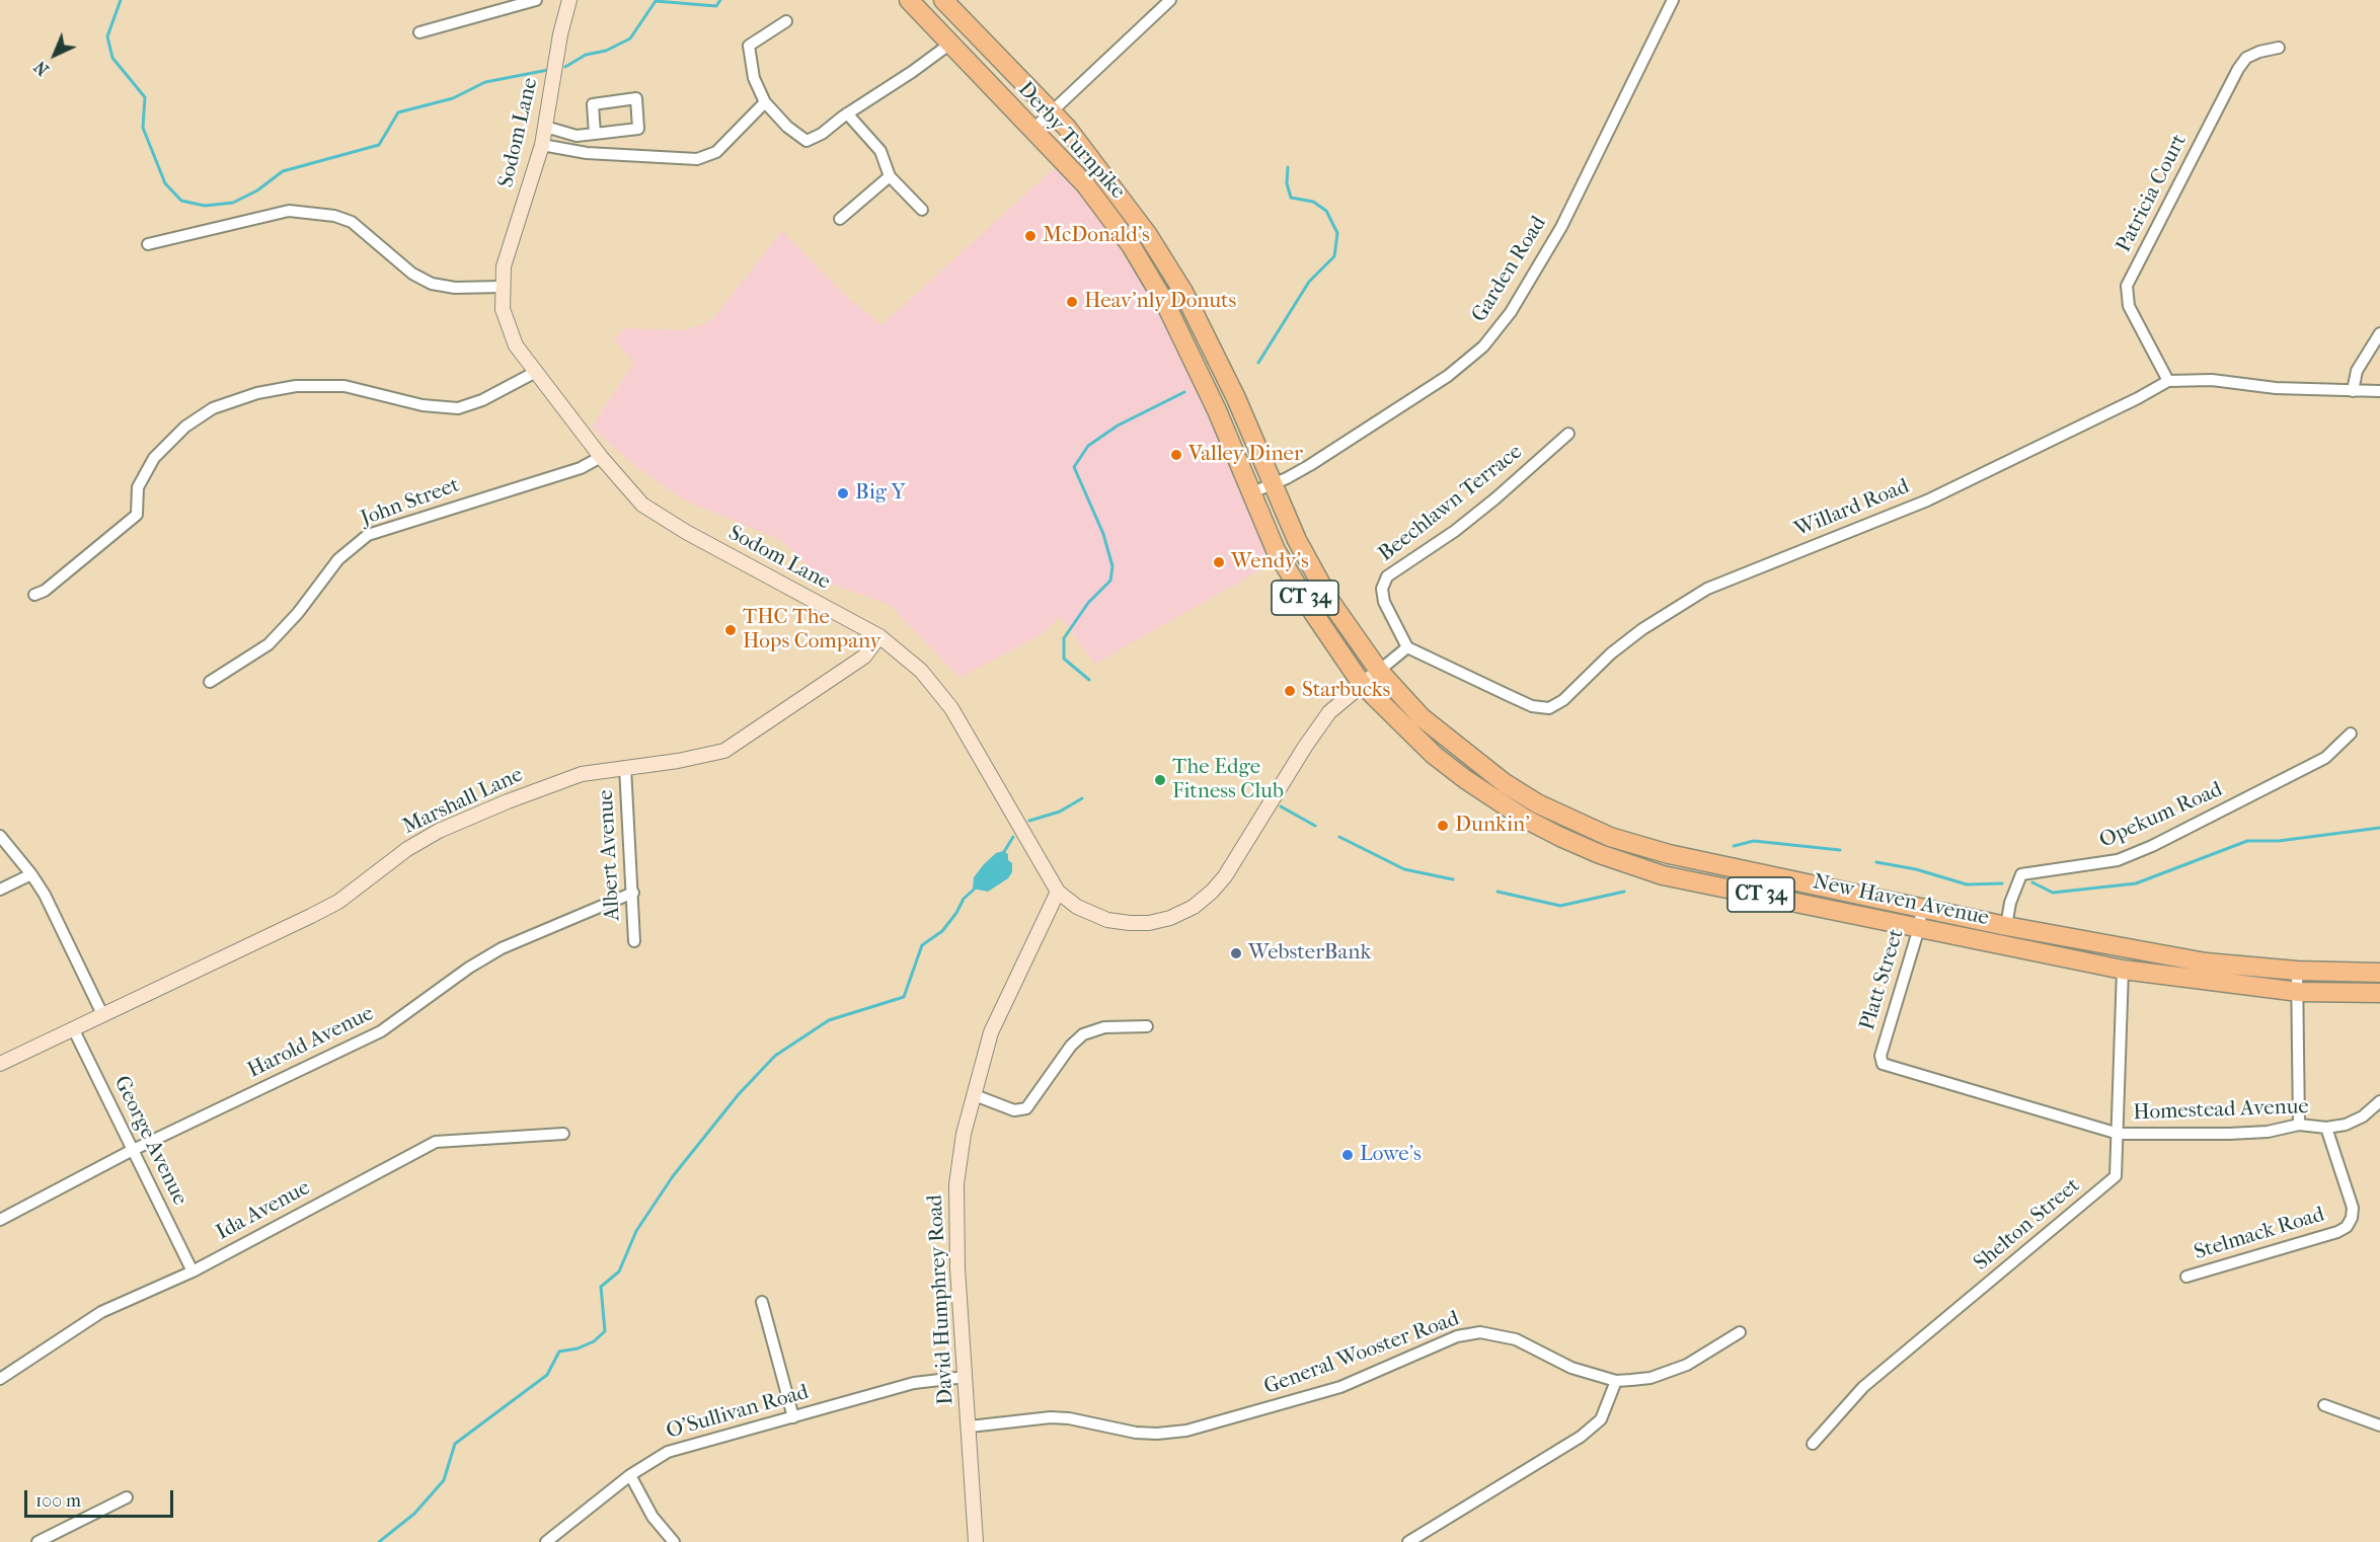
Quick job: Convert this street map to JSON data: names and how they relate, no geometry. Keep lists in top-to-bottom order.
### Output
{
  "streets": {
    "highway": ["Derby Turnpike", "CT 34", "New Haven Avenue"],
    "street": [
      "Sodom Lane",
      "Patricia Court",
      "Garden Road",
      "John Street",
      "Beechlawn Terrace",
      "Willard Road",
      "Marshall Lane",
      "Opekum Road",
      "Albert Avenue",
      "Platt Street",
      "Harold Avenue",
      "Homestead Avenue",
      "George Avenue",
      "Ida Avenue",
      "Shelton Street",
      "Stelmack Road",
      "David Humphrey Road",
      "General Wooster Road",
      "O'Sullivan Road"
    ]
  },
  "crossings": [
    ["Sodom Lane", "Derby Turnpike"],
    ["Sodom Lane", "John Street"],
    ["Sodom Lane", "Marshall Lane"],
    ["Sodom Lane", "New Haven Avenue"],
    ["Sodom Lane", "David Humphrey Road"],
    ["Derby Turnpike", "Garden Road"],
    ["Derby Turnpike", "New Haven Avenue"],
    ["Patricia Court", "Willard Road"],
    ["Beechlawn Terrace", "Willard Road"],
    ["Marshall Lane", "Albert Avenue"],
    ["Marshall Lane", "George Avenue"],
    ["Opekum Road", "New Haven Avenue"],
    ["Albert Avenue", "Harold Avenue"],
    ["New Haven Avenue", "Platt Street"],
    ["New Haven Avenue", "Shelton Street"],
    ["Platt Street", "Homestead Avenue"],
    ["Harold Avenue", "George Avenue"],
    ["Homestead Avenue", "Shelton Street"],
    ["Homestead Avenue", "Stelmack Road"],
    ["George Avenue", "Ida Avenue"],
    ["David Humphrey Road", "General Wooster Road"],
    ["David Humphrey Road", "O'Sullivan Road"]
  ],
  "places": [
    "McDonald's",
    "Heav'nly Donuts",
    "Valley Diner",
    "Big Y",
    "Wendy's",
    "THC The Hops Company",
    "Starbucks",
    "The Edge Fitness Club",
    "Dunkin'",
    "WebsterBank",
    "Lowe's"
  ],
  "scale_bar": "100 m",
  "north": "bottom left"
}
